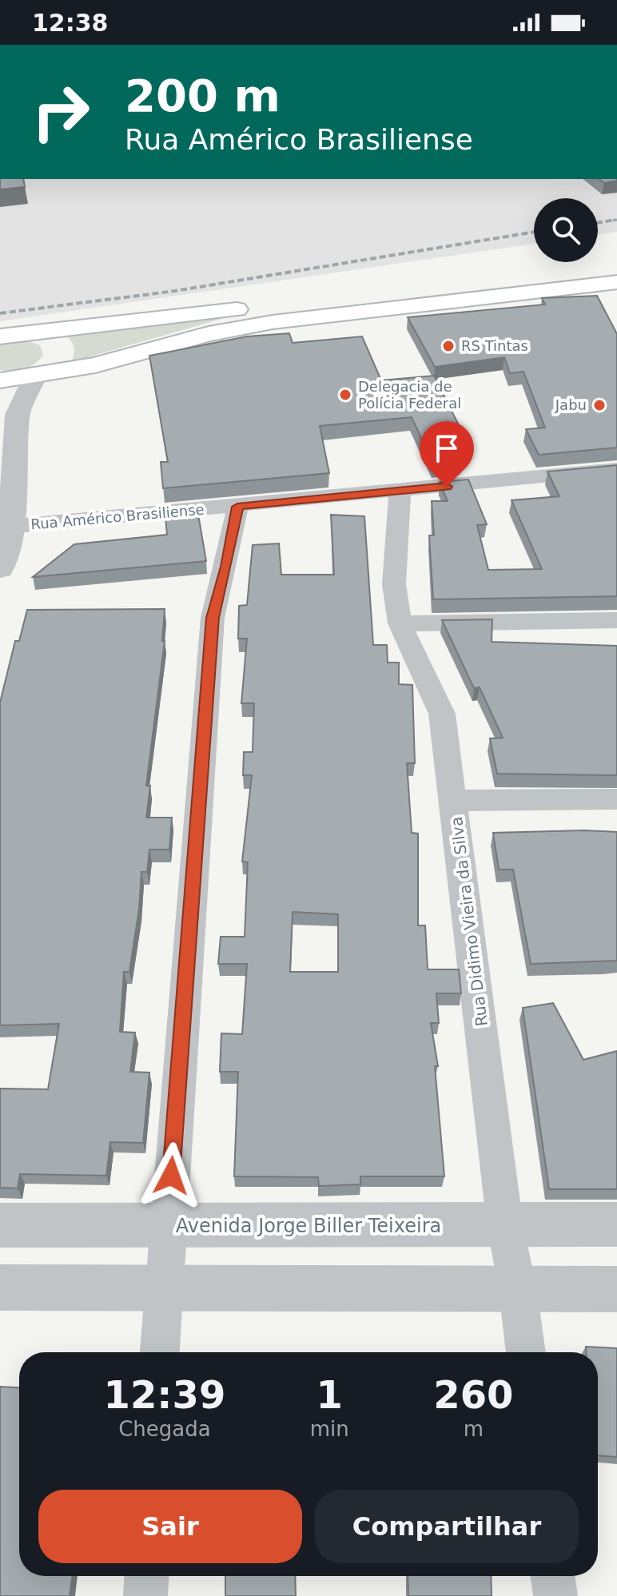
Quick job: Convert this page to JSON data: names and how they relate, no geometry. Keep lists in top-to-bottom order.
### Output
{
  "streets": {
    "street": ["Rua Américo Brasiliense", "Rua Didimo Vieira da Silva", "Avenida Jorge Biller Teixeira"]
  },
  "crossings": [
    ["Rua Américo Brasiliense", "Rua Didimo Vieira da Silva"],
    ["Rua Didimo Vieira da Silva", "Avenida Jorge Biller Teixeira"]
  ],
  "places": ["RS Tintas", "Delegacia de Polícia Federal", "Jabu"],
  "page": {
    "status": "12:38",
    "turn": ["200 m", "Rua Américo Brasiliense"],
    "eta": [
      "12:39",
      "Chegada",
      "1",
      "min",
      "260",
      "m"
    ],
    "buttons": ["Sair", "Compartilhar"]
  }
}
